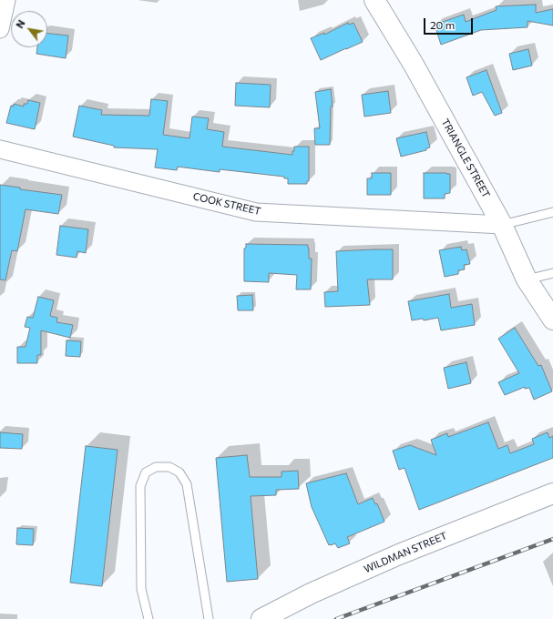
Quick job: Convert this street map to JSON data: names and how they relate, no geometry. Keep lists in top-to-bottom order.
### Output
{
  "streets": {
    "street": ["TRIANGLE STREET", "COOK STREET", "WILDMAN STREET"]
  },
  "crossings": [
    ["TRIANGLE STREET", "COOK STREET"]
  ],
  "scale_bar": "20 m",
  "north": "top left"
}
